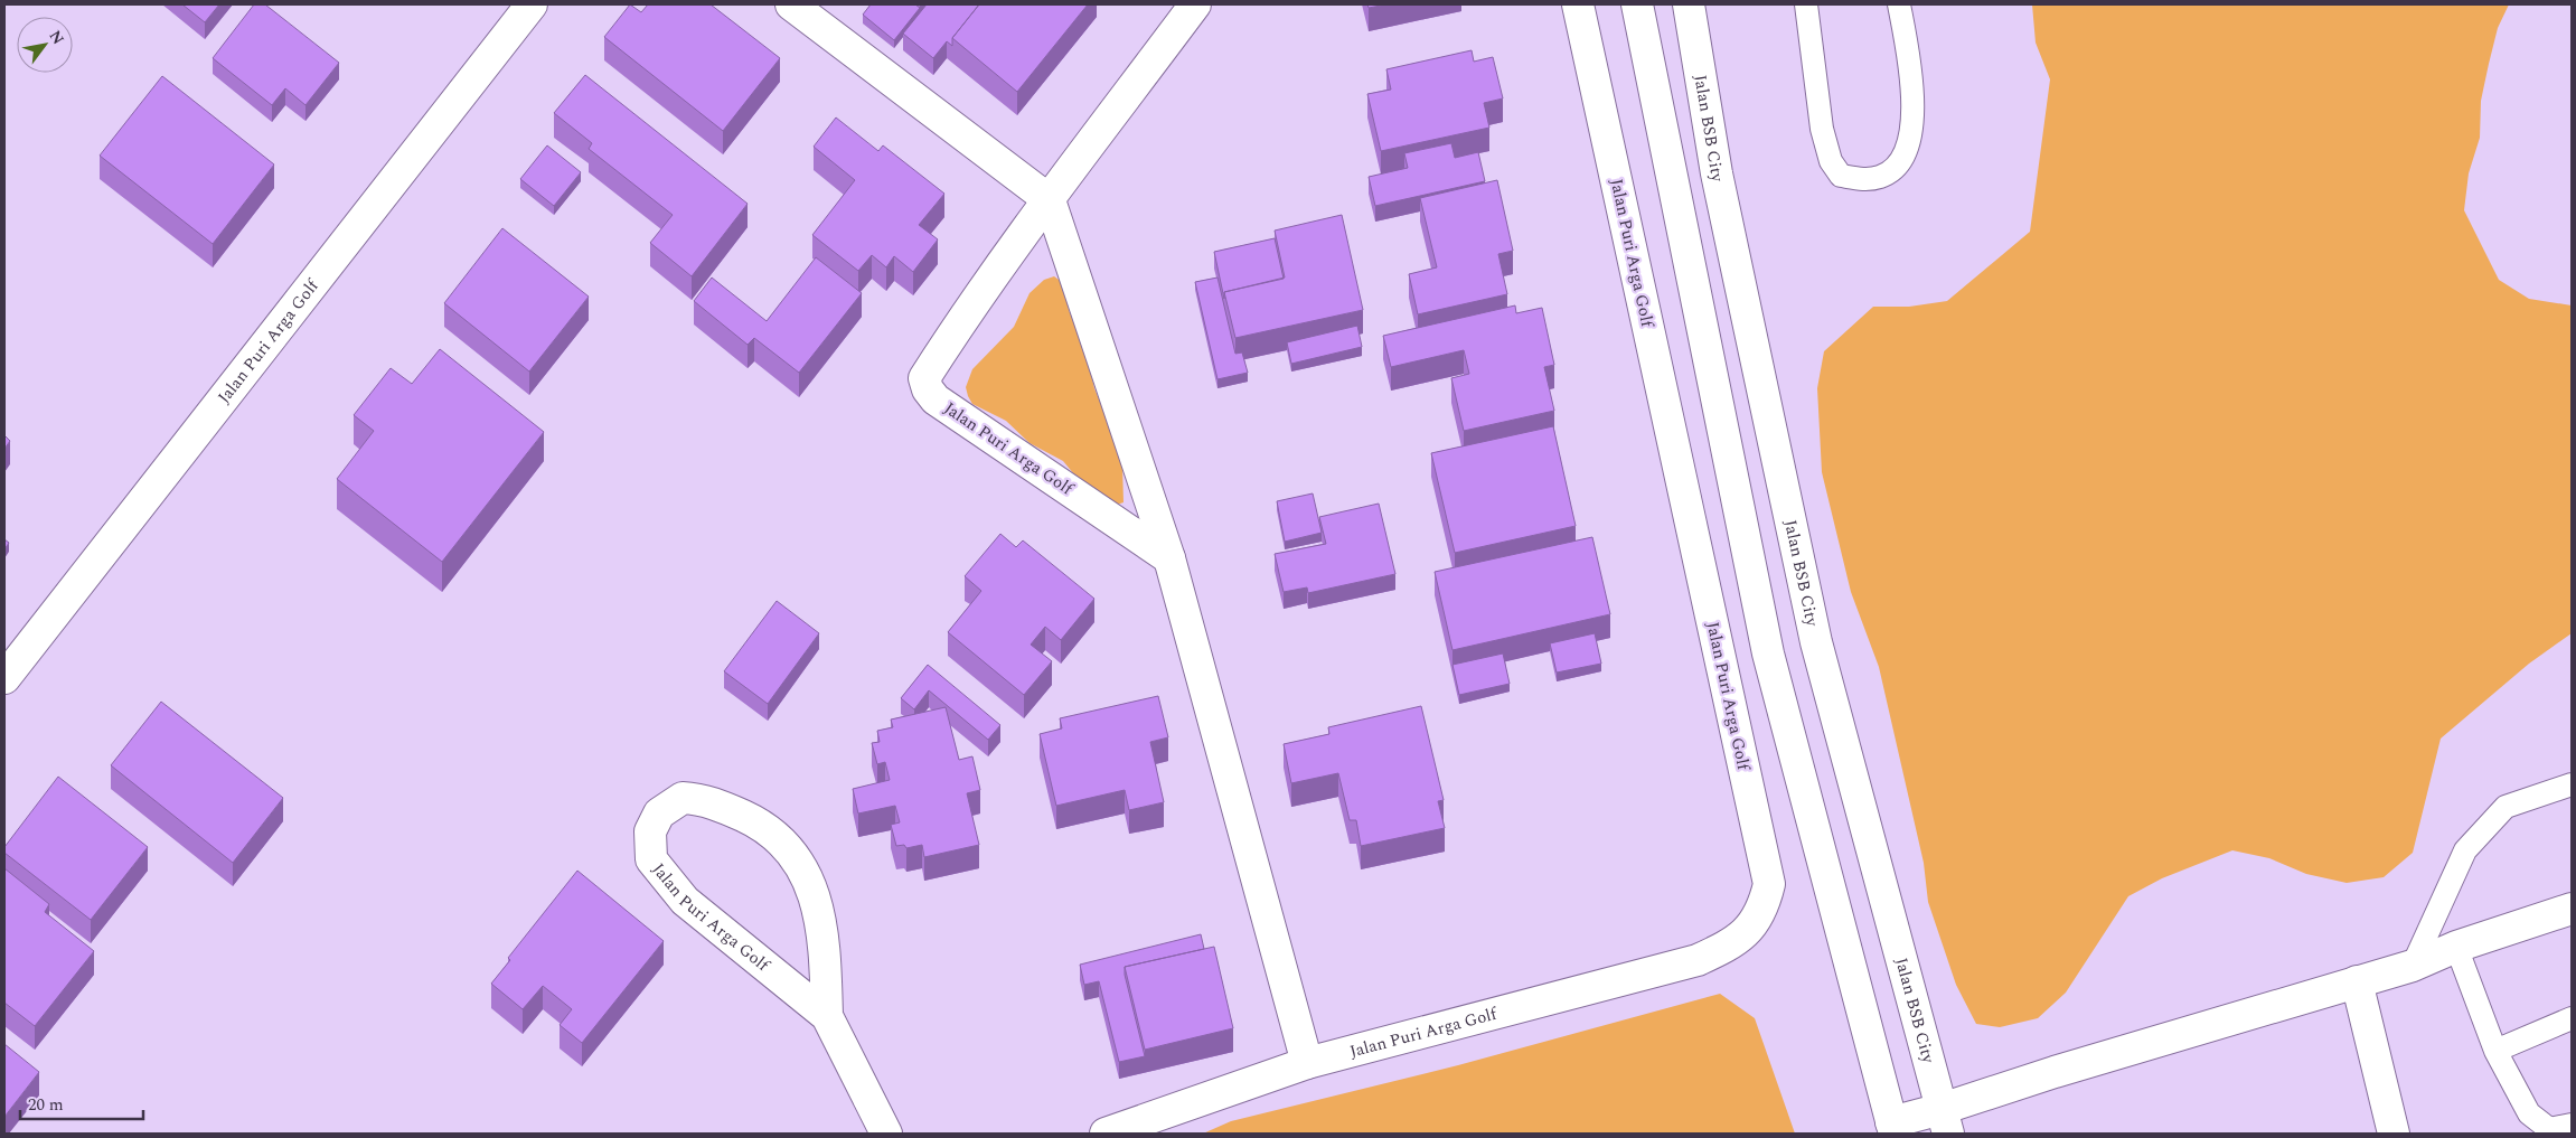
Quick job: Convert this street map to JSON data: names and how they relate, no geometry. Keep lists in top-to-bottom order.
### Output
{
  "streets": {
    "street": ["Jalan BSB City", "Jalan Puri Arga Golf"]
  },
  "scale_bar": "20 m",
  "north": "top right"
}
